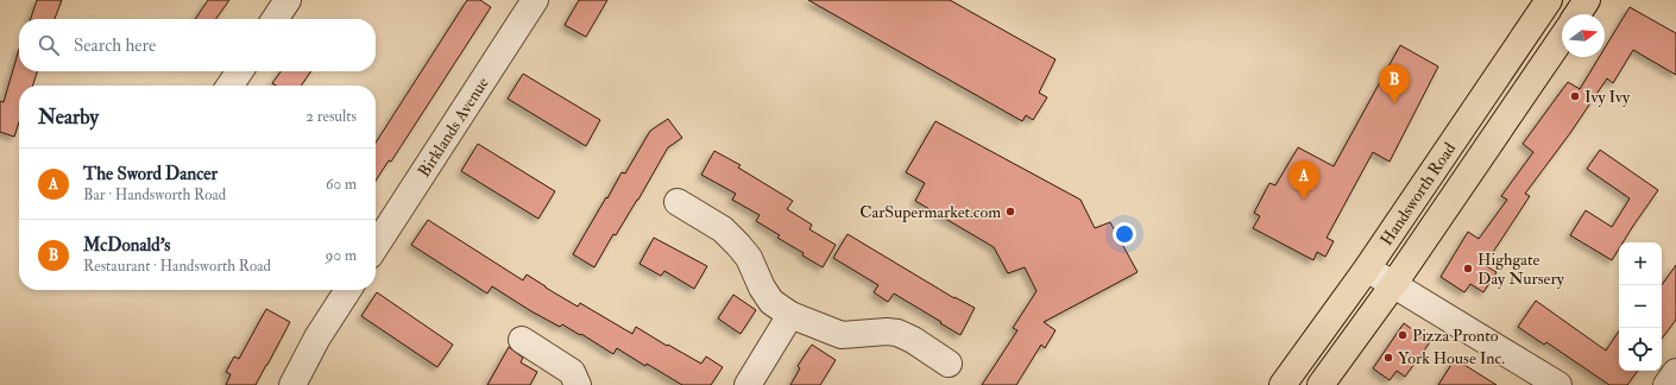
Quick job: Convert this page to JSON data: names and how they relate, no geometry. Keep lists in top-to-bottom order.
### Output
{
  "streets": {
    "main road": ["Handsworth Road"],
    "street": ["Birklands Avenue"]
  },
  "places": [
    "Ivy Ivy",
    "CarSupermarket.com",
    "Highgate Day Nursery",
    "Pizza Pronto",
    "York House Inc."
  ],
  "north": "right",
  "page": {
    "search": "Search here",
    "pins": ["B", "A"],
    "heading": ["Nearby", "2 results"],
    "list": [
      {
        "mark": "A",
        "name": "The Sword Dancer",
        "note": "Bar · Handsworth Road",
        "value": "60 m"
      },
      {
        "mark": "B",
        "name": "McDonald's",
        "note": "Restaurant · Handsworth Road",
        "value": "90 m"
      }
    ],
    "map_buttons": ["+", "−"]
  }
}
